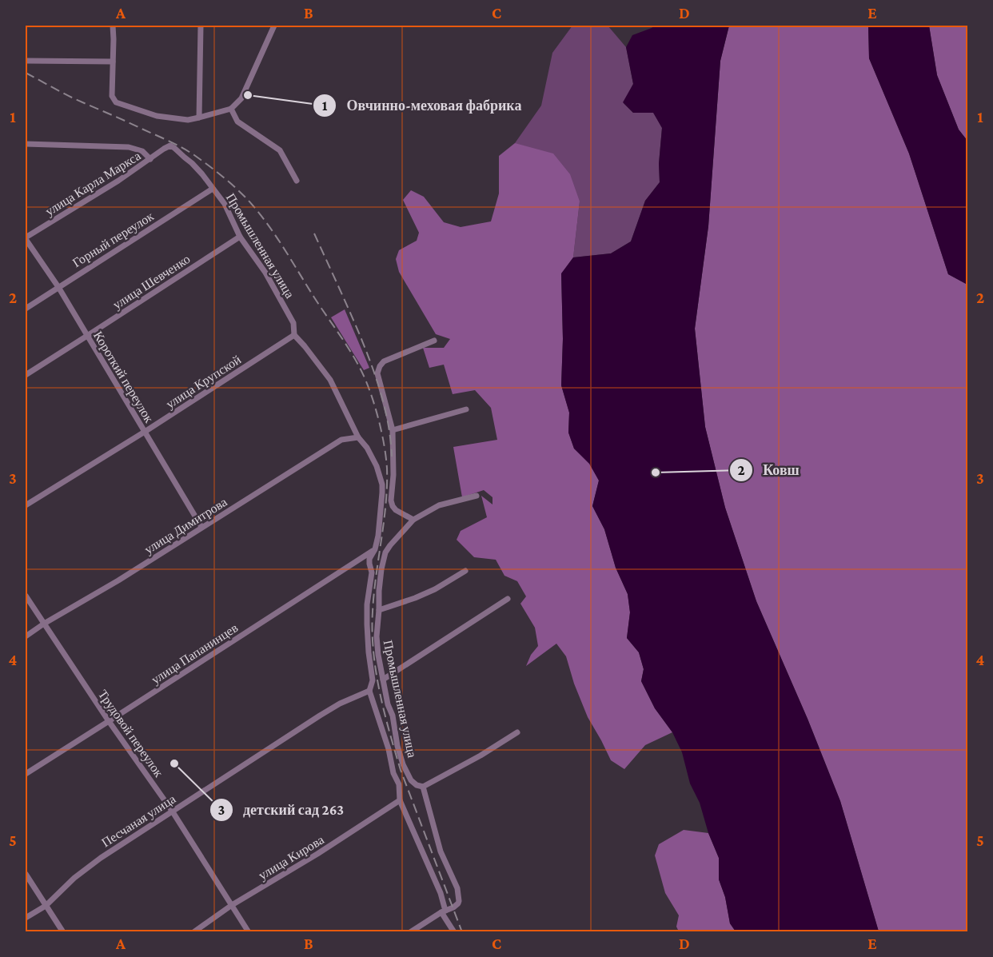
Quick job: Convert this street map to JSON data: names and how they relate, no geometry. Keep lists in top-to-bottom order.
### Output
{
  "streets": {
    "street": [
      "улица Карла Маркса",
      "Горный переулок",
      "Промышленная улица",
      "улица Шевченко",
      "Короткий переулок",
      "улица Крупской",
      "улица Димитрова",
      "улица Папанинцев",
      "Трудовой переулок",
      "Песчаная улица",
      "улица Кирова"
    ]
  },
  "crossings": [
    ["улица Карла Маркса", "Промышленная улица"],
    ["улица Карла Маркса", "Короткий переулок"],
    ["Горный переулок", "Промышленная улица"],
    ["Горный переулок", "Короткий переулок"],
    ["Промышленная улица", "улица Шевченко"],
    ["Промышленная улица", "улица Крупской"],
    ["Промышленная улица", "улица Димитрова"],
    ["Промышленная улица", "улица Папанинцев"],
    ["Промышленная улица", "Песчаная улица"],
    ["улица Шевченко", "Короткий переулок"],
    ["Короткий переулок", "улица Крупской"],
    ["Короткий переулок", "улица Димитрова"],
    ["улица Димитрова", "Трудовой переулок"],
    ["улица Папанинцев", "Трудовой переулок"],
    ["Трудовой переулок", "Песчаная улица"],
    ["Трудовой переулок", "улица Кирова"]
  ],
  "places": ["Овчинно-меховая фабрика", "Ковш", "детский сад 263"],
  "grid": {
    "columns": [
      "A",
      "B",
      "C",
      "D",
      "E"
    ],
    "rows": [
      "1",
      "2",
      "3",
      "4",
      "5"
    ]
  }
}
